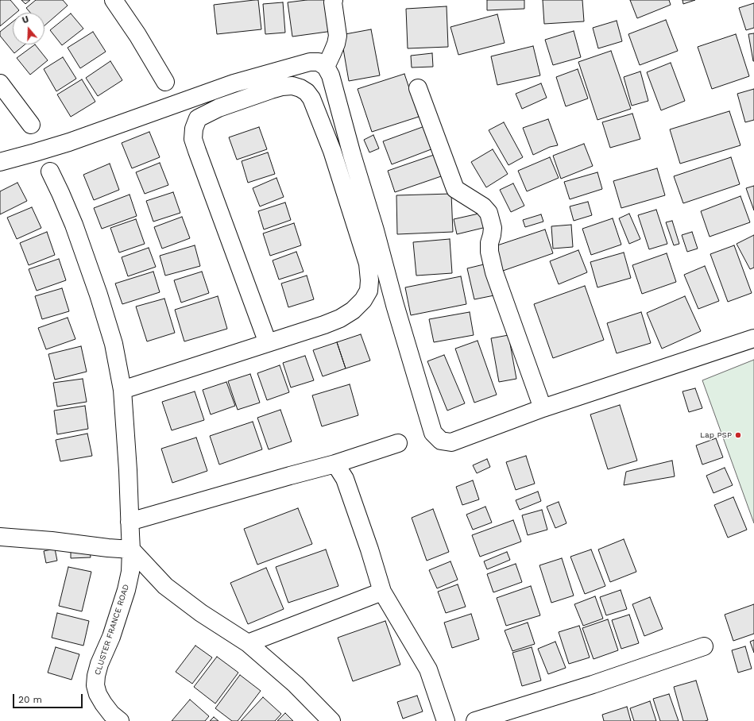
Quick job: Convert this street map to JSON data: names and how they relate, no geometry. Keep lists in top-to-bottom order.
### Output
{
  "streets": {
    "street": ["CLUSTER FRANCE ROAD"]
  },
  "places": ["Lap PSP"],
  "scale_bar": "20 m",
  "north": "top"
}
